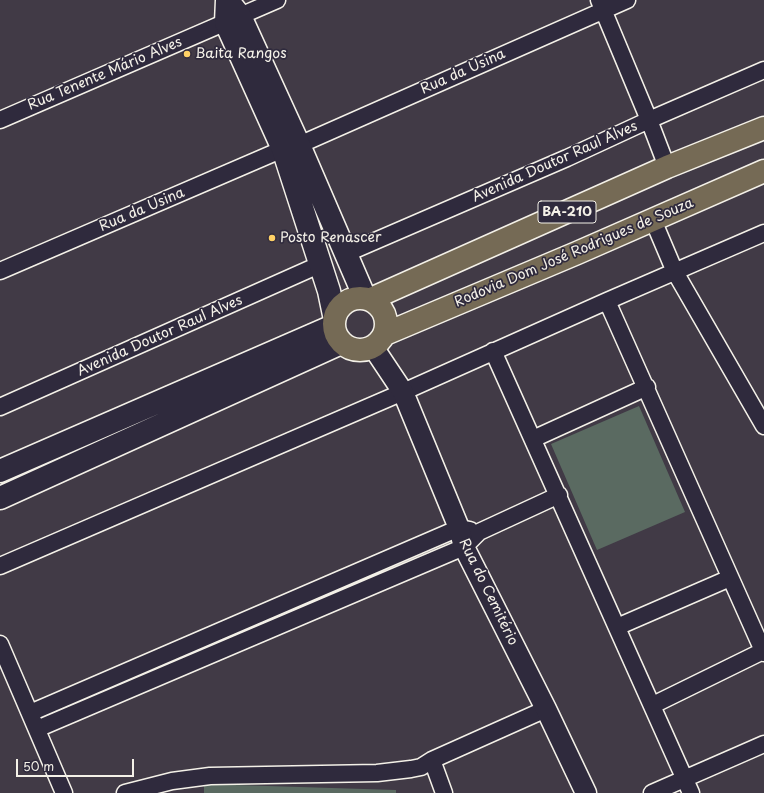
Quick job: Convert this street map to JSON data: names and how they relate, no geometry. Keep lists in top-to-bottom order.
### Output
{
  "streets": {
    "main road": ["BA-210", "Rodovia Dom José Rodrigues de Souza"],
    "street": [
      "Rua da Usina",
      "Rua Tenente Mário Alves",
      "Avenida Doutor Raul Alves",
      "Rua do Cemitério"
    ]
  },
  "crossings": [
    ["BA-210", "Rodovia Dom José Rodrigues de Souza"],
    ["BA-210", "Rua do Cemitério"],
    ["Rodovia Dom José Rodrigues de Souza", "Rua do Cemitério"]
  ],
  "places": ["Baita Rangos", "Posto Renascer"],
  "scale_bar": "50 m"
}
